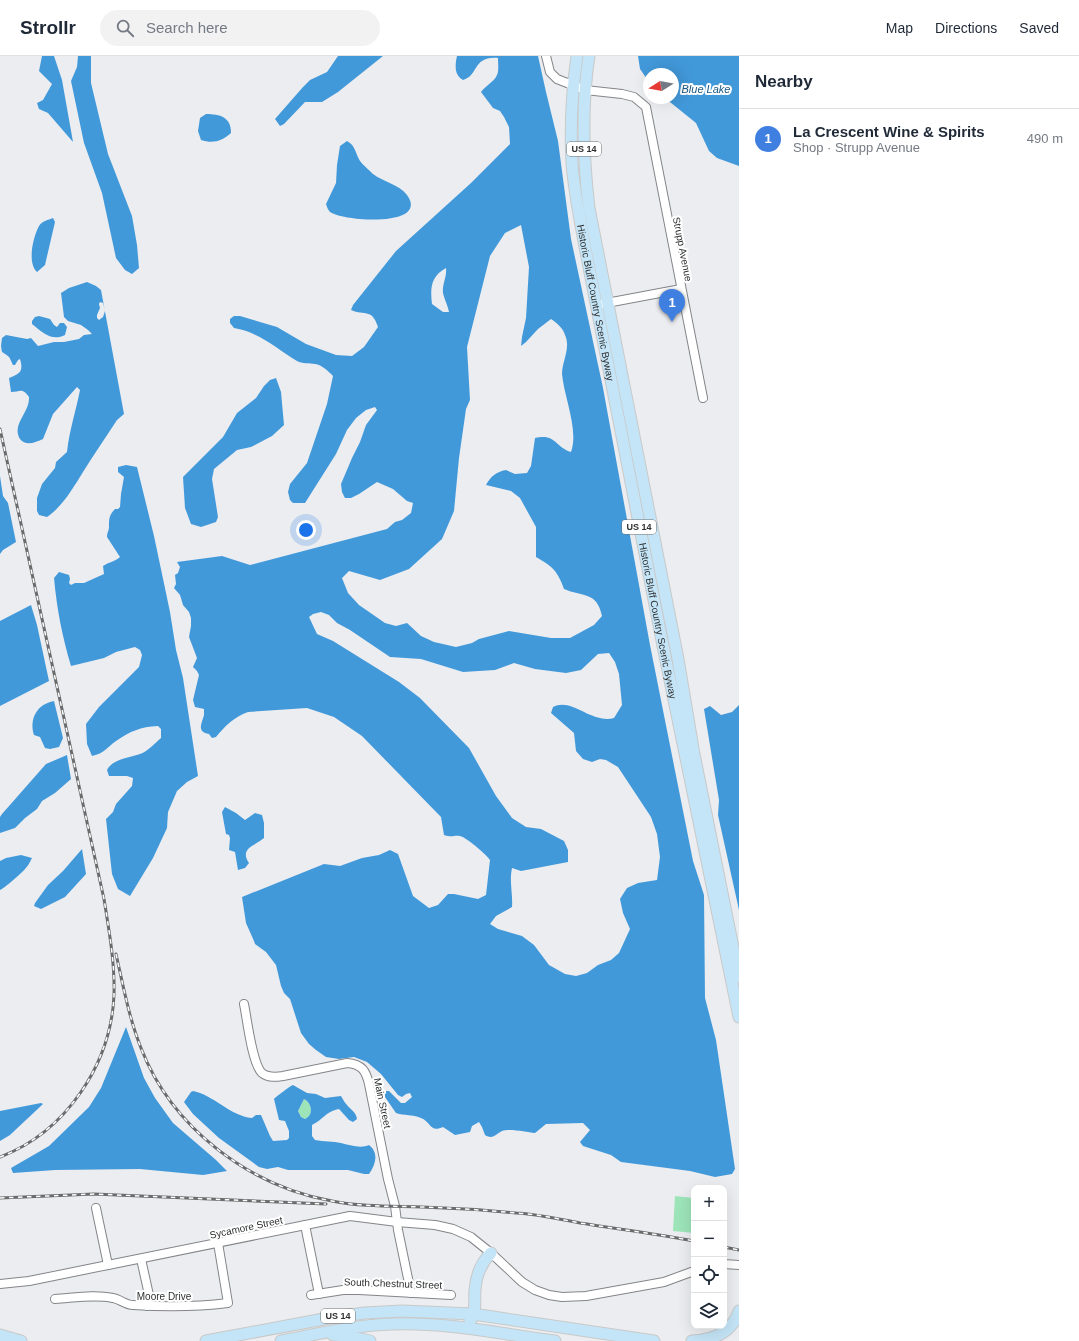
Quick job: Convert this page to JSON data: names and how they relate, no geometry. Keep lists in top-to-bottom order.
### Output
{
  "streets": {
    "main road": ["US 14", "Historic Bluff Country Scenic Byway"],
    "street": [
      "Strupp Avenue",
      "Main Street",
      "Sycamore Street",
      "South Chestnut Street",
      "Moore Drive"
    ]
  },
  "crossings": [
    ["US 14", "Strupp Avenue"],
    ["US 14", "Historic Bluff Country Scenic Byway"],
    ["Strupp Avenue", "Historic Bluff Country Scenic Byway"],
    ["Main Street", "Sycamore Street"],
    ["Main Street", "South Chestnut Street"],
    ["Sycamore Street", "South Chestnut Street"],
    ["Sycamore Street", "Moore Drive"]
  ],
  "water": ["Blue Lake"],
  "north": "left",
  "page": {
    "header": "Strollr",
    "search": "Search here",
    "nav": ["Map", "Directions", "Saved"],
    "heading": "Nearby",
    "list": [
      {
        "mark": "1",
        "name": "La Crescent Wine & Spirits",
        "note": "Shop · Strupp Avenue",
        "value": "490 m"
      }
    ],
    "pins": "1",
    "map_buttons": ["+", "−"]
  }
}
